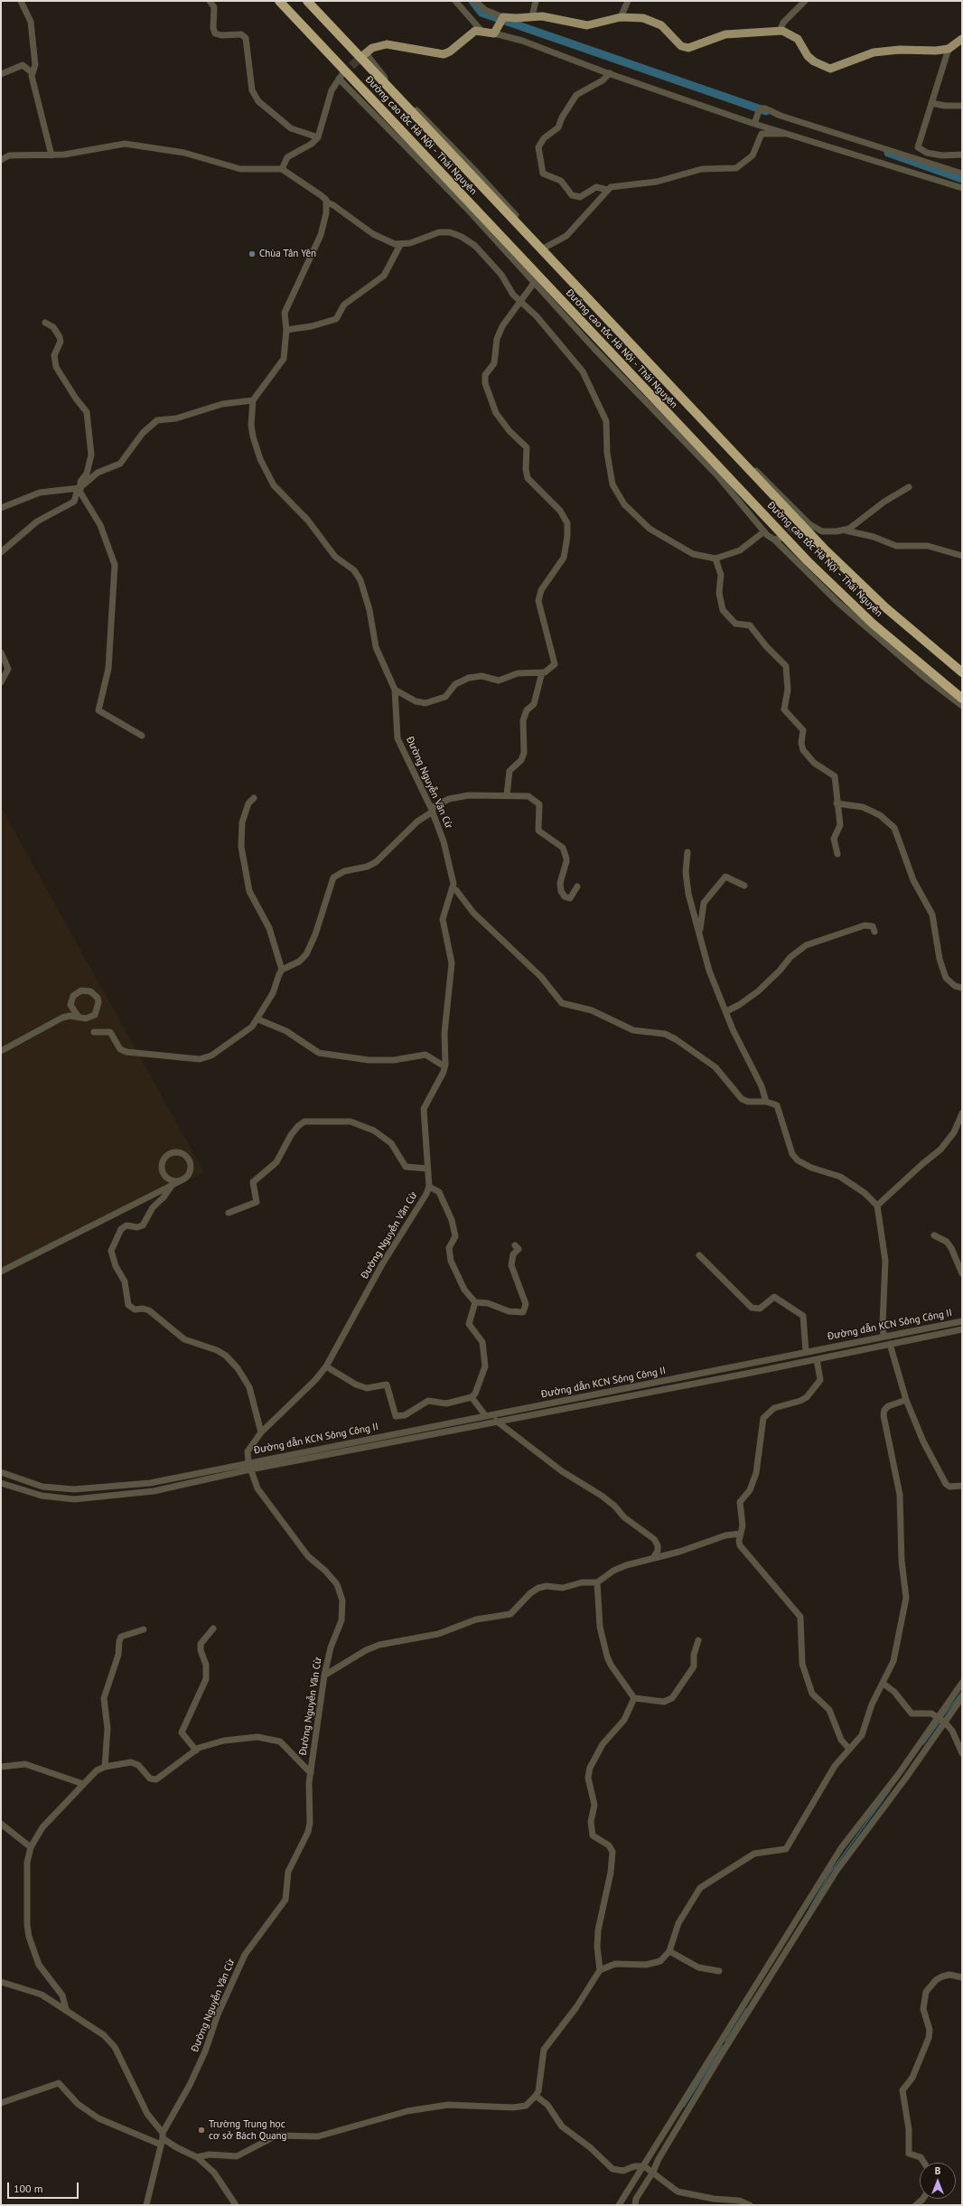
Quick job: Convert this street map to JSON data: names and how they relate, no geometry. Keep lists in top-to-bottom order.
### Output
{
  "streets": {
    "highway": ["Đường cao tốc Hà Nội - Thái Nguyên"],
    "street": ["Đường Nguyễn Văn Cừ", "Đường dẫn KCN Sông Công II"]
  },
  "crossings": [
    ["Đường Nguyễn Văn Cừ", "Đường dẫn KCN Sông Công II"]
  ],
  "places": ["Chùa Tân Yên", "Trường Trung học cơ sở Bách Quang"],
  "scale_bar": "100 m",
  "north": "top"
}
